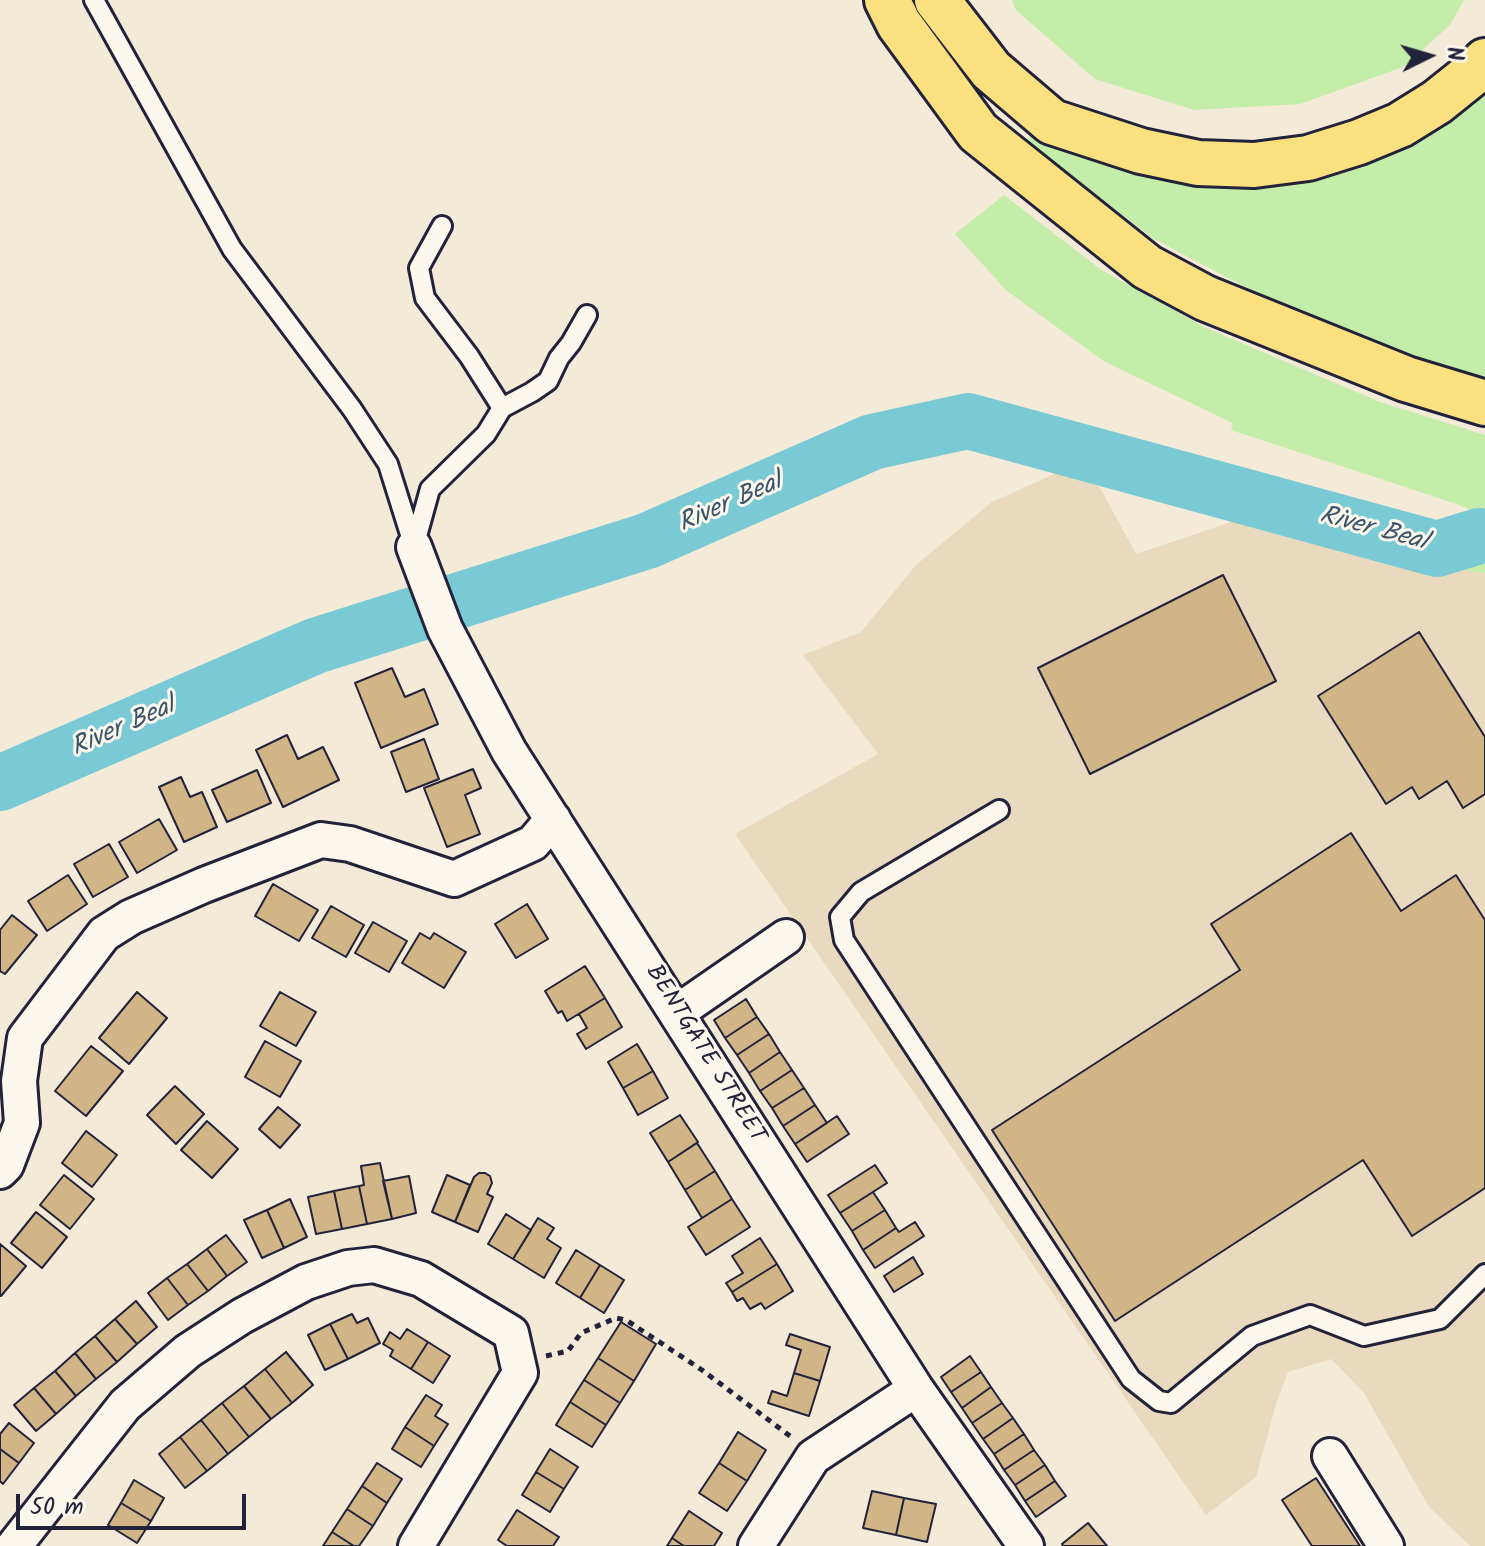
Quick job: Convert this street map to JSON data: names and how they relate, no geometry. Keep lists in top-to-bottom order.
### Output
{
  "streets": {
    "street": ["BENTGATE STREET"]
  },
  "water": ["River Beal"],
  "scale_bar": "50 m",
  "north": "right"
}
